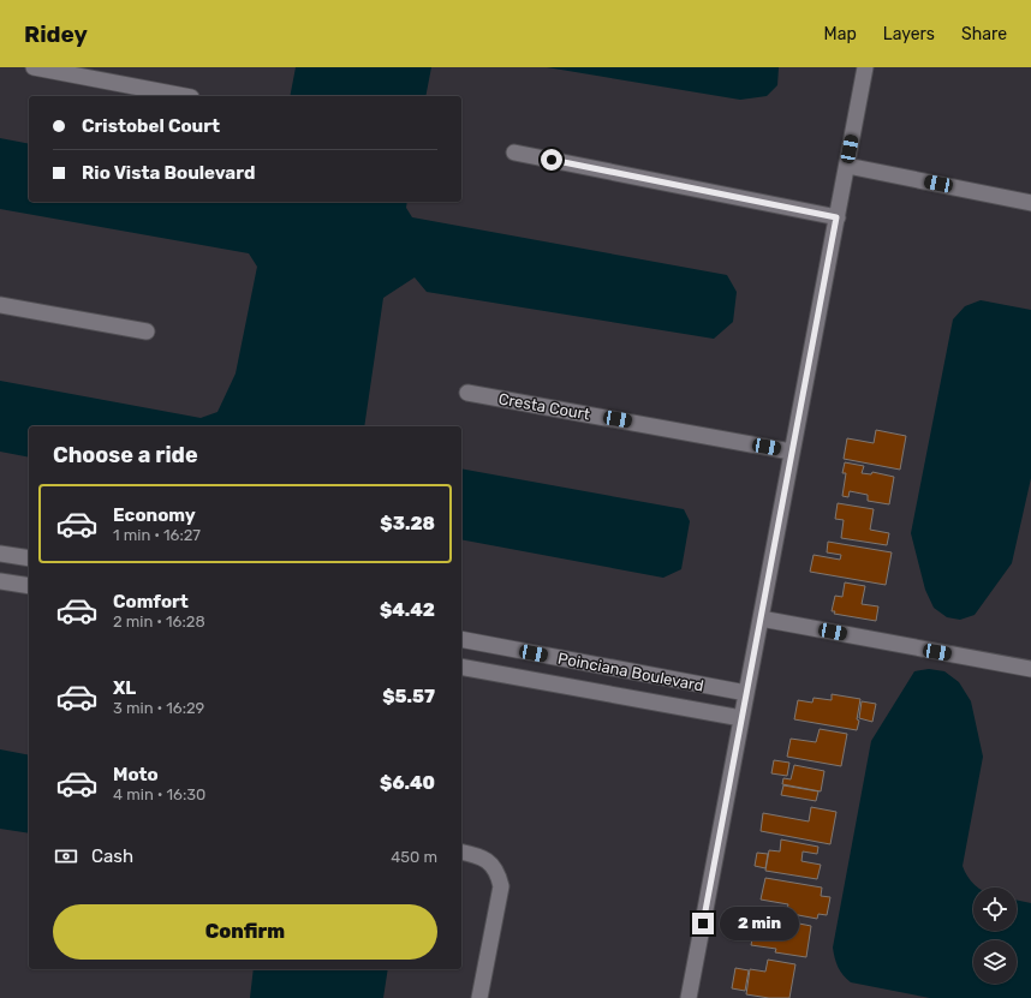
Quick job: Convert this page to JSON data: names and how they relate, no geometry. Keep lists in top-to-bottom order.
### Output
{
  "streets": {
    "street": ["Cresta Court", "Poinciana Boulevard"]
  },
  "page": {
    "header": "Ridey",
    "nav": ["Map", "Layers", "Share"],
    "banner": ["Cristobel Court", "Rio Vista Boulevard"],
    "heading": "Choose a ride",
    "list": [
      {
        "name": "Economy",
        "note": "1 min · 16:27",
        "value": "$3.28"
      },
      {
        "name": "Comfort",
        "note": "2 min · 16:28",
        "value": "$4.42"
      },
      {
        "name": "XL",
        "note": "3 min · 16:29",
        "value": "$5.57"
      },
      {
        "name": "Moto",
        "note": "4 min · 16:30",
        "value": "$6.40"
      }
    ],
    "pay": ["Cash", "450 m"],
    "buttons": "Confirm",
    "bubble": "2 min"
  }
}
